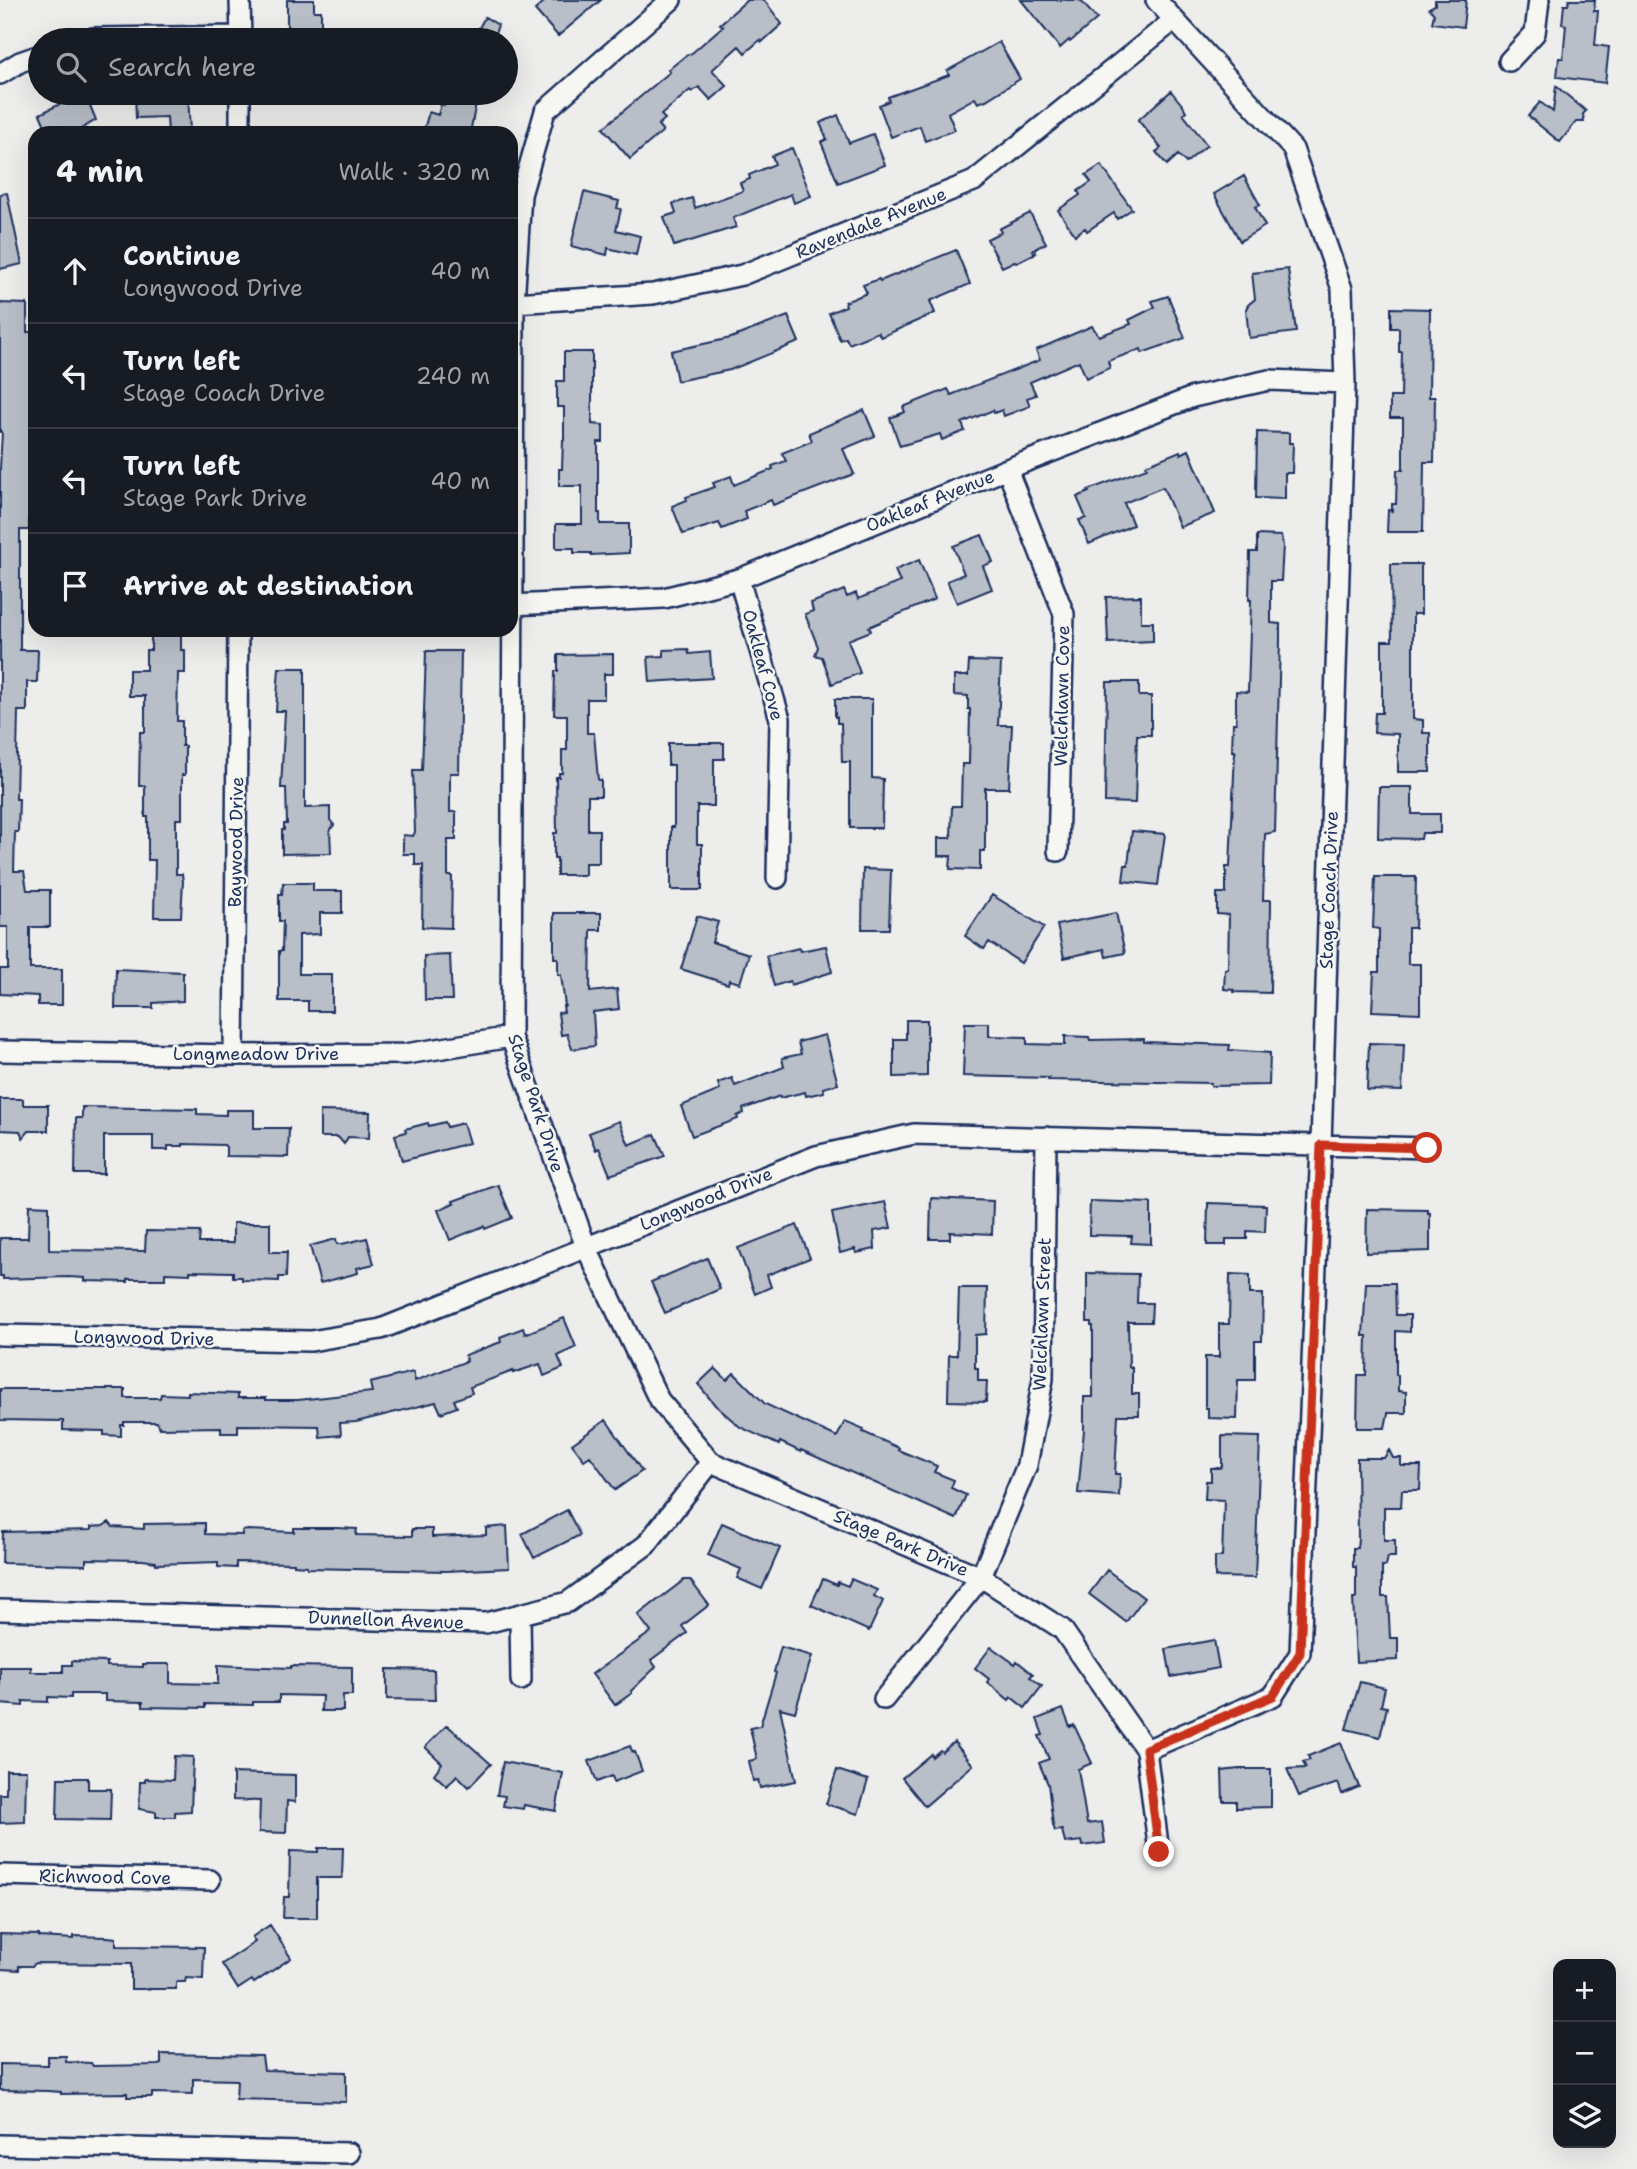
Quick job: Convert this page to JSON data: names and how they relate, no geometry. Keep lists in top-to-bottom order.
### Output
{
  "streets": {
    "street": [
      "Ravendale Avenue",
      "Oakleaf Avenue",
      "Oakleaf Cove",
      "Welchlawn Cove",
      "Baywood Drive",
      "Stage Coach Drive",
      "Longmeadow Drive",
      "Stage Park Drive",
      "Longwood Drive",
      "Welchlawn Street",
      "Dunnellon Avenue",
      "Richwood Cove"
    ]
  },
  "crossings": [
    ["Ravendale Avenue", "Stage Coach Drive"],
    ["Oakleaf Avenue", "Oakleaf Cove"],
    ["Oakleaf Avenue", "Welchlawn Cove"],
    ["Oakleaf Avenue", "Stage Coach Drive"],
    ["Baywood Drive", "Longmeadow Drive"],
    ["Stage Coach Drive", "Stage Park Drive"],
    ["Stage Coach Drive", "Longwood Drive"],
    ["Longmeadow Drive", "Stage Park Drive"],
    ["Stage Park Drive", "Longwood Drive"],
    ["Stage Park Drive", "Welchlawn Street"],
    ["Stage Park Drive", "Dunnellon Avenue"],
    ["Longwood Drive", "Welchlawn Street"]
  ],
  "page": {
    "search": "Search here",
    "heading": ["4 min", "Walk · 320 m"],
    "list": [
      ["Continue", "Longwood Drive", "40 m"],
      ["Turn left", "Stage Coach Drive", "240 m"],
      ["Turn left", "Stage Park Drive", "40 m"],
      "Arrive at destination"
    ],
    "map_buttons": ["+", "−"]
  }
}
